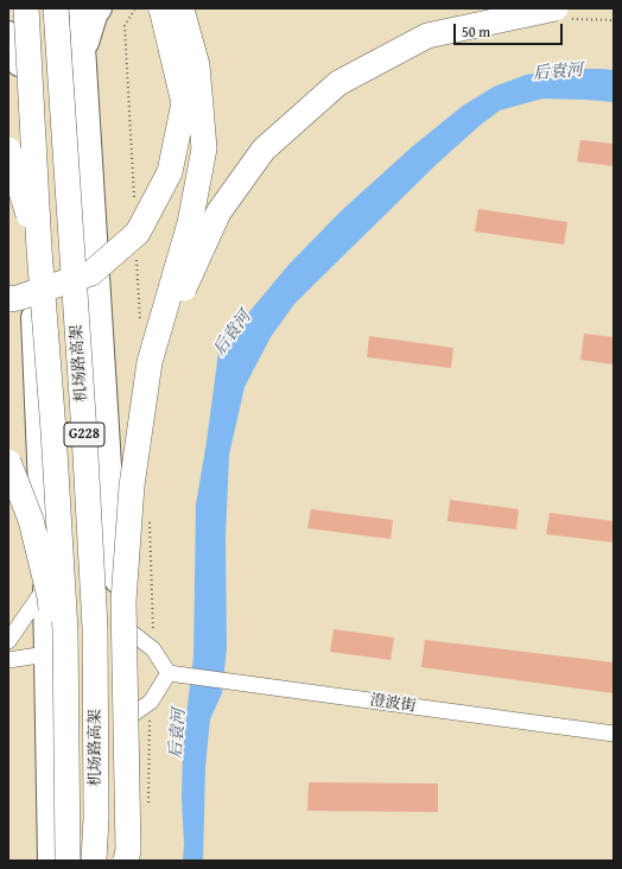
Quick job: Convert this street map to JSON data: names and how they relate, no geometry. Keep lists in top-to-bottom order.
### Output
{
  "streets": {
    "highway": ["机场路高架", "G228"],
    "street": ["澄波街"]
  },
  "water": ["后袁河"],
  "scale_bar": "50 m"
}
